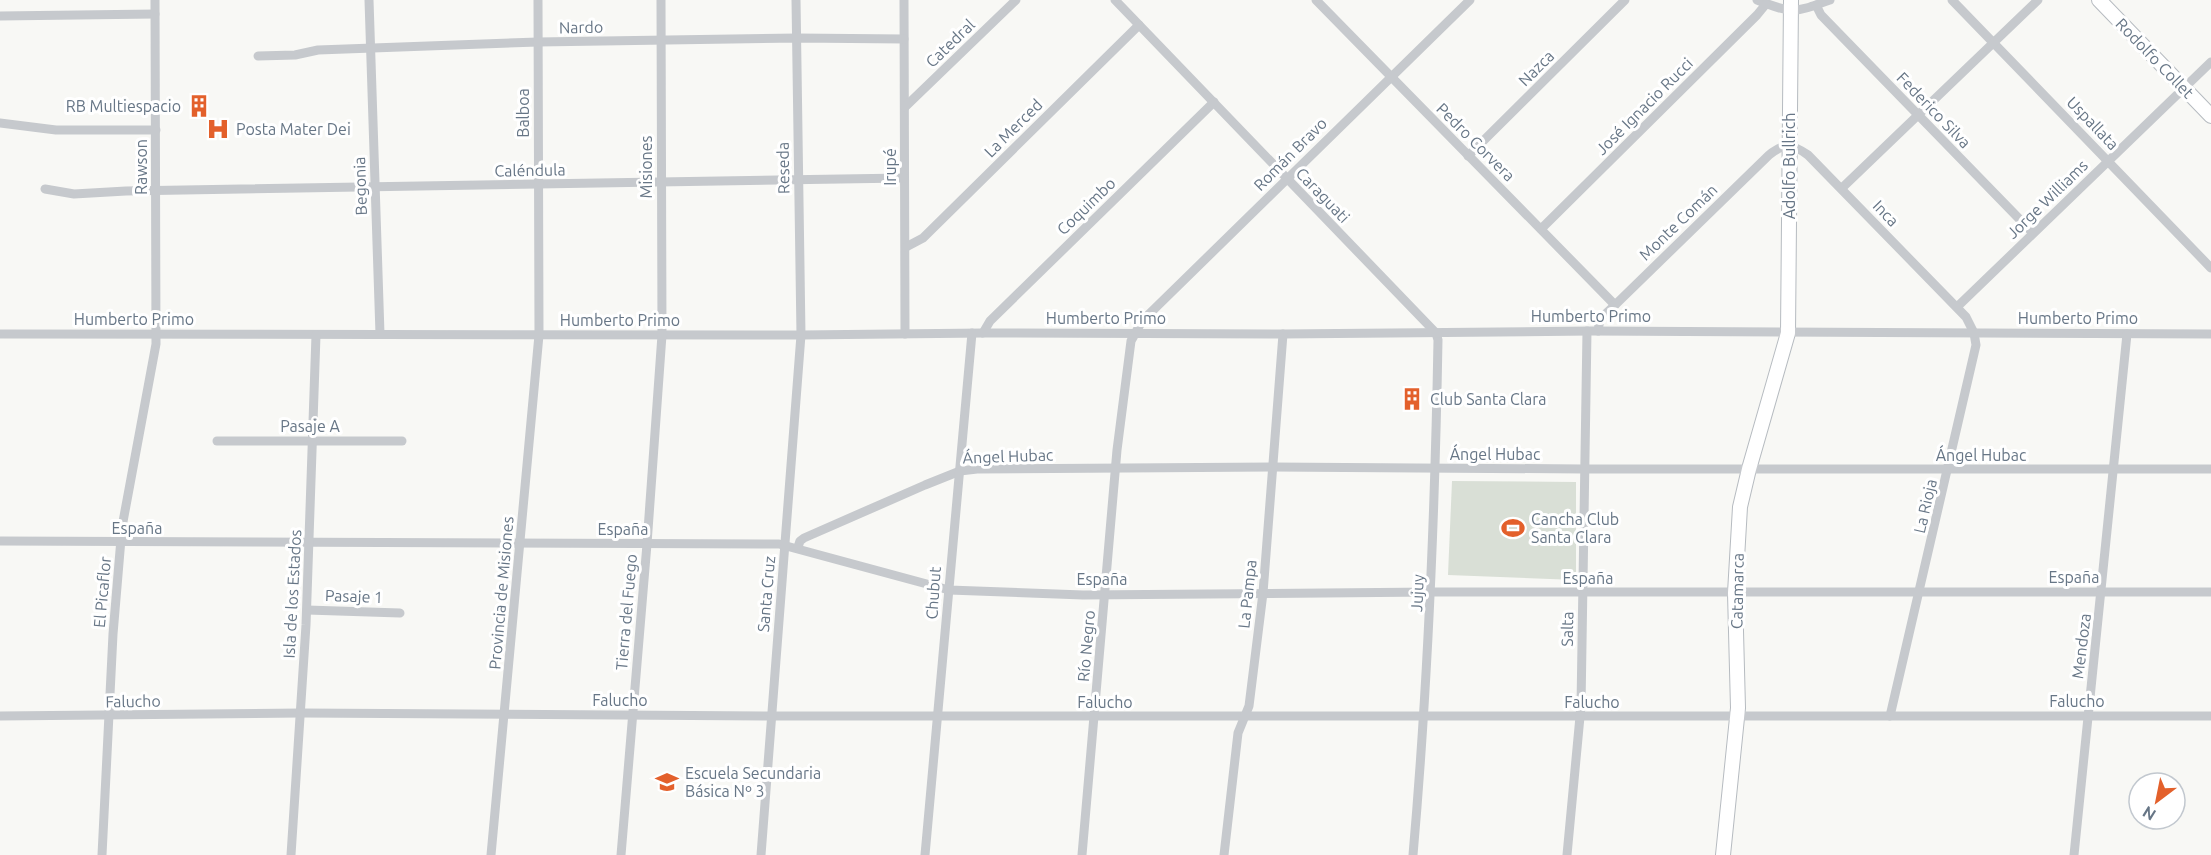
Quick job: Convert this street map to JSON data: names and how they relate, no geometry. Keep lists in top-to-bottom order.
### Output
{
  "streets": {
    "street": [
      "Nardo",
      "Catedral",
      "Rodolfo Collet",
      "Nazca",
      "José Ignacio Rucci",
      "Federico Silva",
      "Balboa",
      "Uspallata",
      "La Merced",
      "Pedro Corvera",
      "Román Bravo",
      "Adolfo Bullrich",
      "Rawson",
      "Misiones",
      "Irupé",
      "Reseda",
      "Caléndula",
      "Begonia",
      "Caraguati",
      "Jorge Williams",
      "Coquimbo",
      "Inca",
      "Monte Comán",
      "Humberto Primo",
      "Pasaje A",
      "Ángel Hubac",
      "La Rioja",
      "España",
      "Catamarca",
      "El Picaflor",
      "Provincia de Misiones",
      "Chubut",
      "Jujuy",
      "Isla de los Estados",
      "Santa Cruz",
      "La Pampa",
      "Pasaje 1",
      "Tierra del Fuego",
      "Salta",
      "Río Negro",
      "Mendoza",
      "Falucho"
    ]
  },
  "crossings": [
    ["Nardo", "Balboa"],
    ["Nardo", "Misiones"],
    ["Nardo", "Irupé"],
    ["Nardo", "Reseda"],
    ["Nardo", "Begonia"],
    ["Catedral", "Irupé"],
    ["Rodolfo Collet", "Jorge Williams"],
    ["Nazca", "Pedro Corvera"],
    ["José Ignacio Rucci", "Pedro Corvera"],
    ["Federico Silva", "Jorge Williams"],
    ["Balboa", "Caléndula"],
    ["Balboa", "Humberto Primo"],
    ["Balboa", "Provincia de Misiones"],
    ["Uspallata", "Jorge Williams"],
    ["La Merced", "Irupé"],
    ["La Merced", "Caraguati"],
    ["Pedro Corvera", "Román Bravo"],
    ["Pedro Corvera", "Monte Comán"],
    ["Román Bravo", "Caraguati"],
    ["Román Bravo", "Humberto Primo"],
    ["Román Bravo", "Río Negro"],
    ["Adolfo Bullrich", "Inca"],
    ["Adolfo Bullrich", "Monte Comán"],
    ["Adolfo Bullrich", "Humberto Primo"],
    ["Adolfo Bullrich", "Catamarca"],
    ["Rawson", "Caléndula"],
    ["Rawson", "Humberto Primo"],
    ["Rawson", "El Picaflor"],
    ["Misiones", "Caléndula"],
    ["Misiones", "Humberto Primo"],
    ["Misiones", "Tierra del Fuego"],
    ["Irupé", "Caléndula"],
    ["Irupé", "Humberto Primo"],
    ["Reseda", "Caléndula"],
    ["Reseda", "Humberto Primo"],
    ["Reseda", "Santa Cruz"],
    ["Caléndula", "Begonia"],
    ["Begonia", "Humberto Primo"],
    ["Caraguati", "Coquimbo"],
    ["Caraguati", "Humberto Primo"],
    ["Caraguati", "Jujuy"],
    ["Jorge Williams", "Inca"],
    ["Coquimbo", "Humberto Primo"],
    ["Inca", "Monte Comán"],
    ["Monte Comán", "Humberto Primo"],
    ["Humberto Primo", "La Rioja"],
    ["Humberto Primo", "Catamarca"],
    ["Humberto Primo", "El Picaflor"],
    ["Humberto Primo", "Provincia de Misiones"],
    ["Humberto Primo", "Chubut"],
    ["Humberto Primo", "Jujuy"],
    ["Humberto Primo", "Isla de los Estados"],
    ["Humberto Primo", "Santa Cruz"],
    ["Humberto Primo", "La Pampa"],
    ["Humberto Primo", "Tierra del Fuego"],
    ["Humberto Primo", "Salta"],
    ["Humberto Primo", "Río Negro"],
    ["Humberto Primo", "Mendoza"],
    ["Pasaje A", "Isla de los Estados"],
    ["Ángel Hubac", "La Rioja"],
    ["Ángel Hubac", "España"],
    ["Ángel Hubac", "Catamarca"],
    ["Ángel Hubac", "Chubut"],
    ["Ángel Hubac", "Jujuy"],
    ["Ángel Hubac", "La Pampa"],
    ["Ángel Hubac", "Salta"],
    ["Ángel Hubac", "Río Negro"],
    ["Ángel Hubac", "Mendoza"],
    ["La Rioja", "España"],
    ["La Rioja", "Falucho"],
    ["España", "Catamarca"],
    ["España", "El Picaflor"],
    ["España", "Provincia de Misiones"],
    ["España", "Chubut"],
    ["España", "Jujuy"],
    ["España", "Isla de los Estados"],
    ["España", "Santa Cruz"],
    ["España", "La Pampa"],
    ["España", "Tierra del Fuego"],
    ["España", "Salta"],
    ["España", "Río Negro"],
    ["España", "Mendoza"],
    ["Catamarca", "Falucho"],
    ["El Picaflor", "Falucho"],
    ["Provincia de Misiones", "Falucho"],
    ["Chubut", "Falucho"],
    ["Jujuy", "Falucho"],
    ["Isla de los Estados", "Pasaje 1"],
    ["Isla de los Estados", "Falucho"],
    ["Santa Cruz", "Falucho"],
    ["La Pampa", "Falucho"],
    ["Tierra del Fuego", "Falucho"],
    ["Salta", "Falucho"],
    ["Río Negro", "Falucho"],
    ["Mendoza", "Falucho"]
  ],
  "places": {
    "building": ["RB Multiespacio", "Club Santa Clara"],
    "hospital": ["Posta Mater Dei"],
    "sports": ["Cancha Club Santa Clara"],
    "school or university": ["Escuela Secundaria Básica Nº 3"]
  },
  "north": "bottom left"
}
